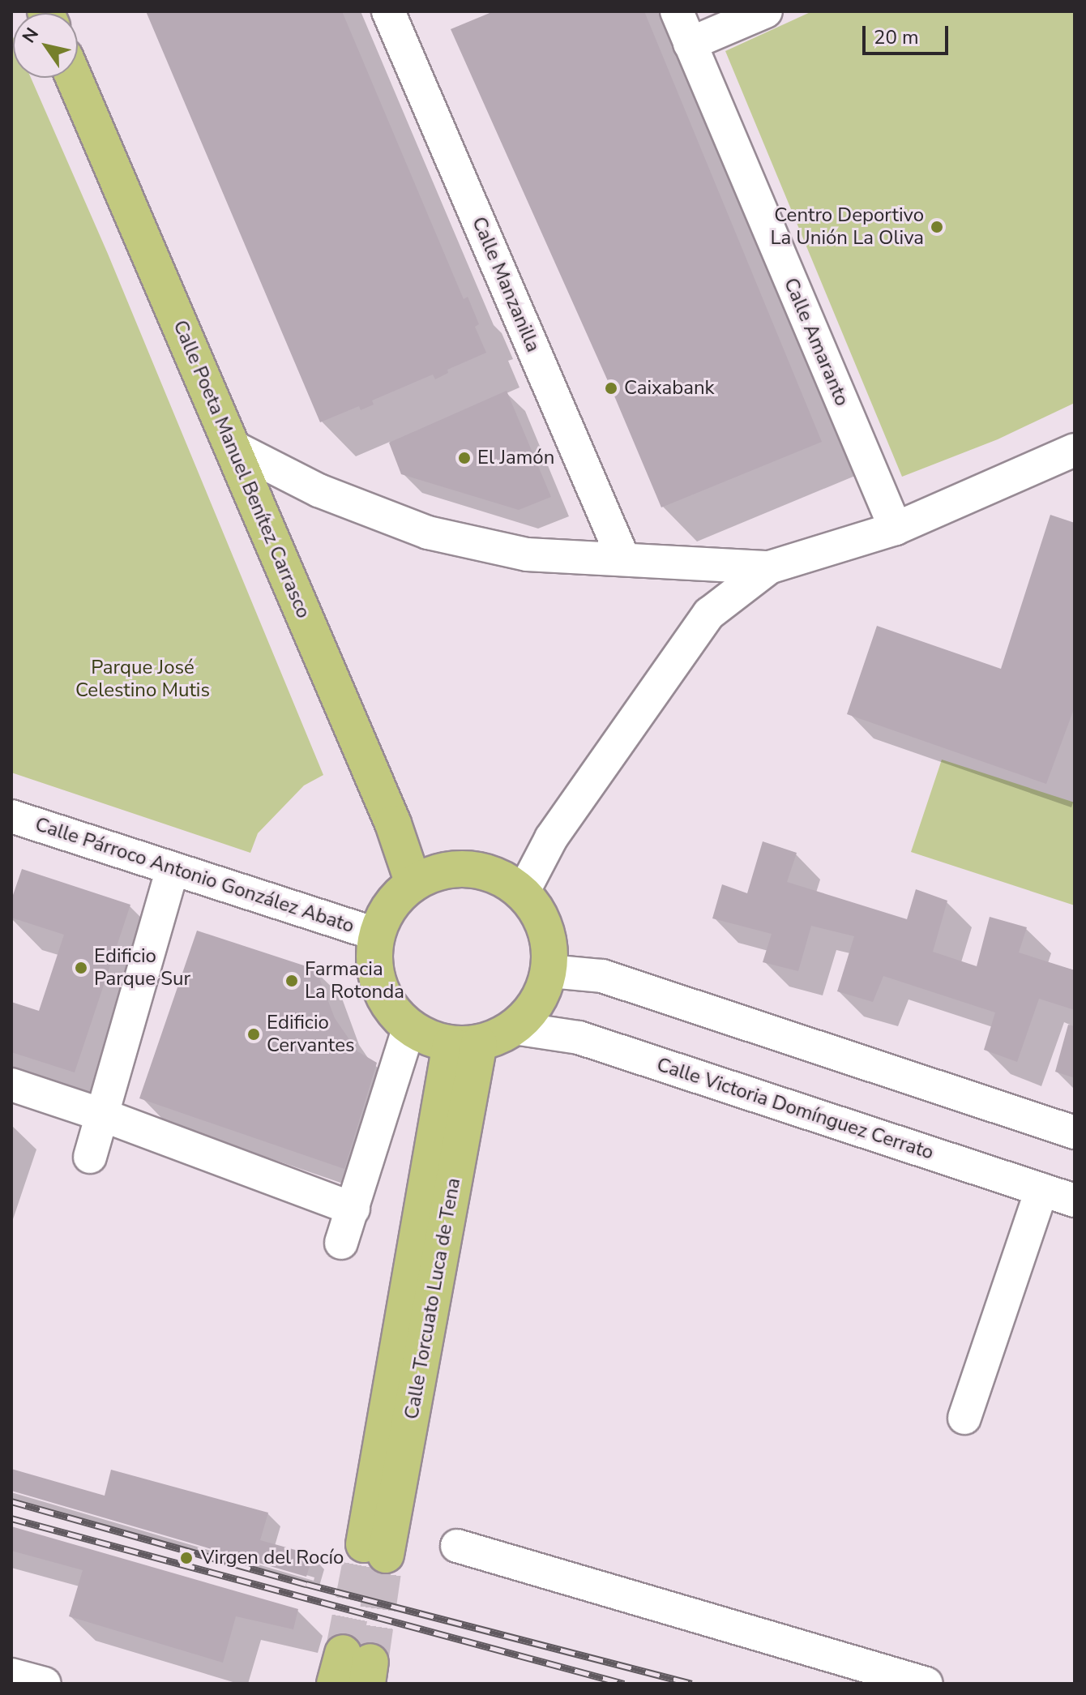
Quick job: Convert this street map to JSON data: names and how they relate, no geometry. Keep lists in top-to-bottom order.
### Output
{
  "streets": {
    "main road": ["Calle Poeta Manuel Benítez Carrasco", "Calle Torcuato Luca de Tena"],
    "street": [
      "Calle Manzanilla",
      "Calle Amaranto",
      "Calle Párroco Antonio González Abato",
      "Calle Victoria Domínguez Cerrato"
    ]
  },
  "crossings": [
    ["Calle Poeta Manuel Benítez Carrasco", "Calle Párroco Antonio González Abato"],
    ["Calle Poeta Manuel Benítez Carrasco", "Calle Victoria Domínguez Cerrato"],
    ["Calle Poeta Manuel Benítez Carrasco", "Calle Torcuato Luca de Tena"],
    ["Calle Párroco Antonio González Abato", "Calle Victoria Domínguez Cerrato"],
    ["Calle Párroco Antonio González Abato", "Calle Torcuato Luca de Tena"],
    ["Calle Victoria Domínguez Cerrato", "Calle Torcuato Luca de Tena"]
  ],
  "parks": ["Parque José Celestino Mutis"],
  "places": [
    "Centro Deportivo La Unión La Oliva",
    "Caixabank",
    "El Jamón",
    "Edificio Parque Sur",
    "Farmacia La Rotonda",
    "Edificio Cervantes",
    "Virgen del Rocío"
  ],
  "scale_bar": "20 m",
  "north": "top left"
}
